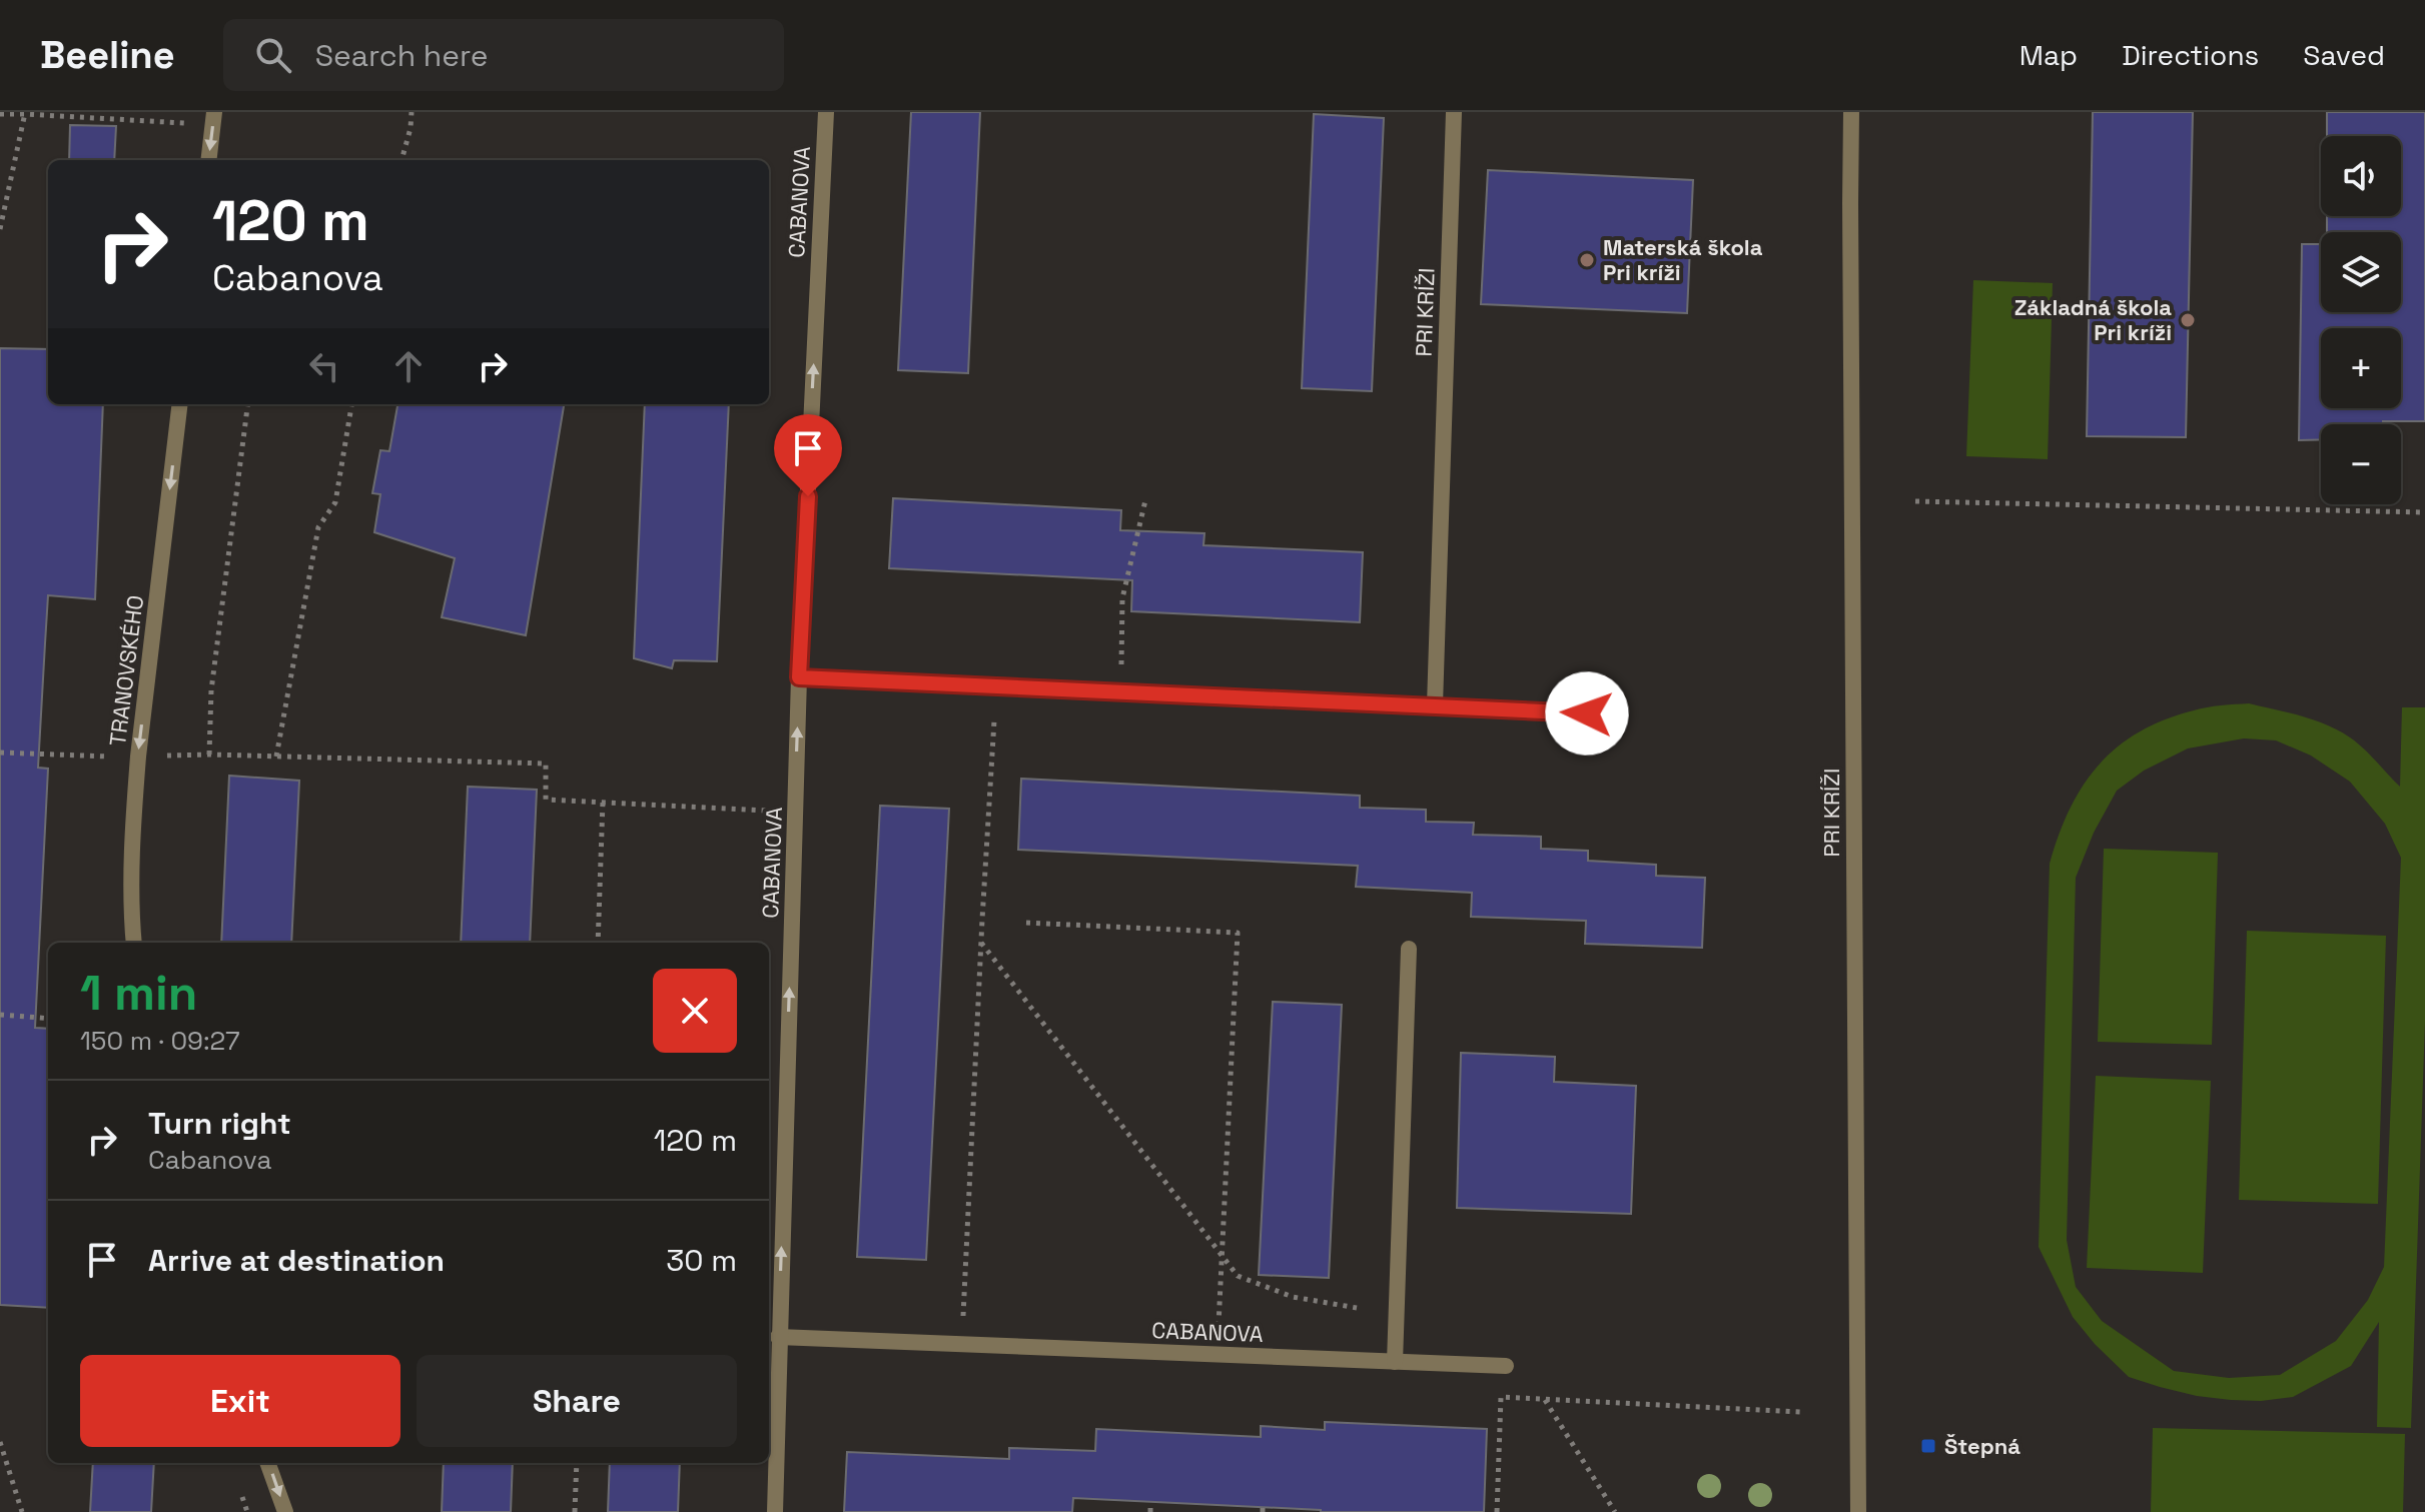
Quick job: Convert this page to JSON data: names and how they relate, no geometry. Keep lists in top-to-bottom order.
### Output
{
  "streets": {
    "street": ["CABANOVA", "PRI KRÍŽI", "TRANOVSKÉHO"]
  },
  "one_way": ["CABANOVA", "TRANOVSKÉHO"],
  "places": {
    "other": ["Materská škola Pri kríži", "Základná škola Pri kríži"],
    "transit": ["Štepná"]
  },
  "page": {
    "header": "Beeline",
    "search": "Search here",
    "nav": ["Map", "Directions", "Saved"],
    "map_buttons": ["+", "−"],
    "turn": ["120 m", "Cabanova"],
    "heading": ["1 min", "150 m · 09:27"],
    "list": [
      {
        "name": "Turn right",
        "note": "Cabanova",
        "value": "120 m"
      },
      {
        "name": "Arrive at destination",
        "value": "30 m"
      }
    ],
    "buttons": ["Exit", "Share"]
  }
}
